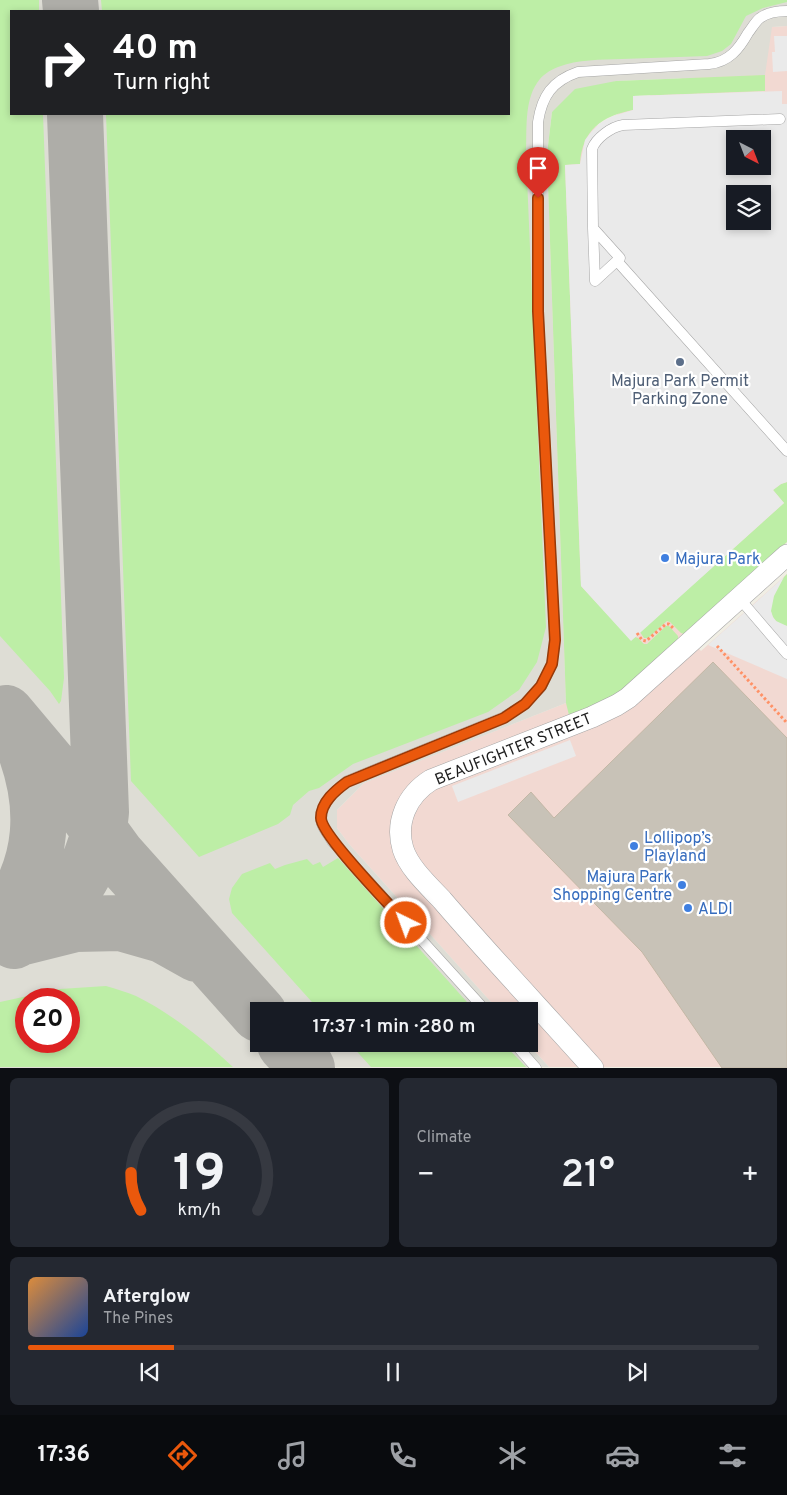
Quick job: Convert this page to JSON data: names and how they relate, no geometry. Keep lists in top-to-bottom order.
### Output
{
  "streets": {
    "street": ["BEAUFIGHTER STREET"]
  },
  "places": [
    "Majura Park Permit Parking Zone",
    "Majura Park",
    "Lollipop’s Playland",
    "Majura Park Shopping Centre",
    "ALDI"
  ],
  "north": "bottom right",
  "page": {
    "turn": ["40 m", "Turn right"],
    "limit": "20",
    "trip": "17:37 · 1 min · 280 m",
    "tile": "Climate",
    "heat": ["−", "21°", "+"],
    "song": ["Afterglow", "The Pines"],
    "tabs": "17:36",
    "gauge": ["19", "km/h"]
  }
}
